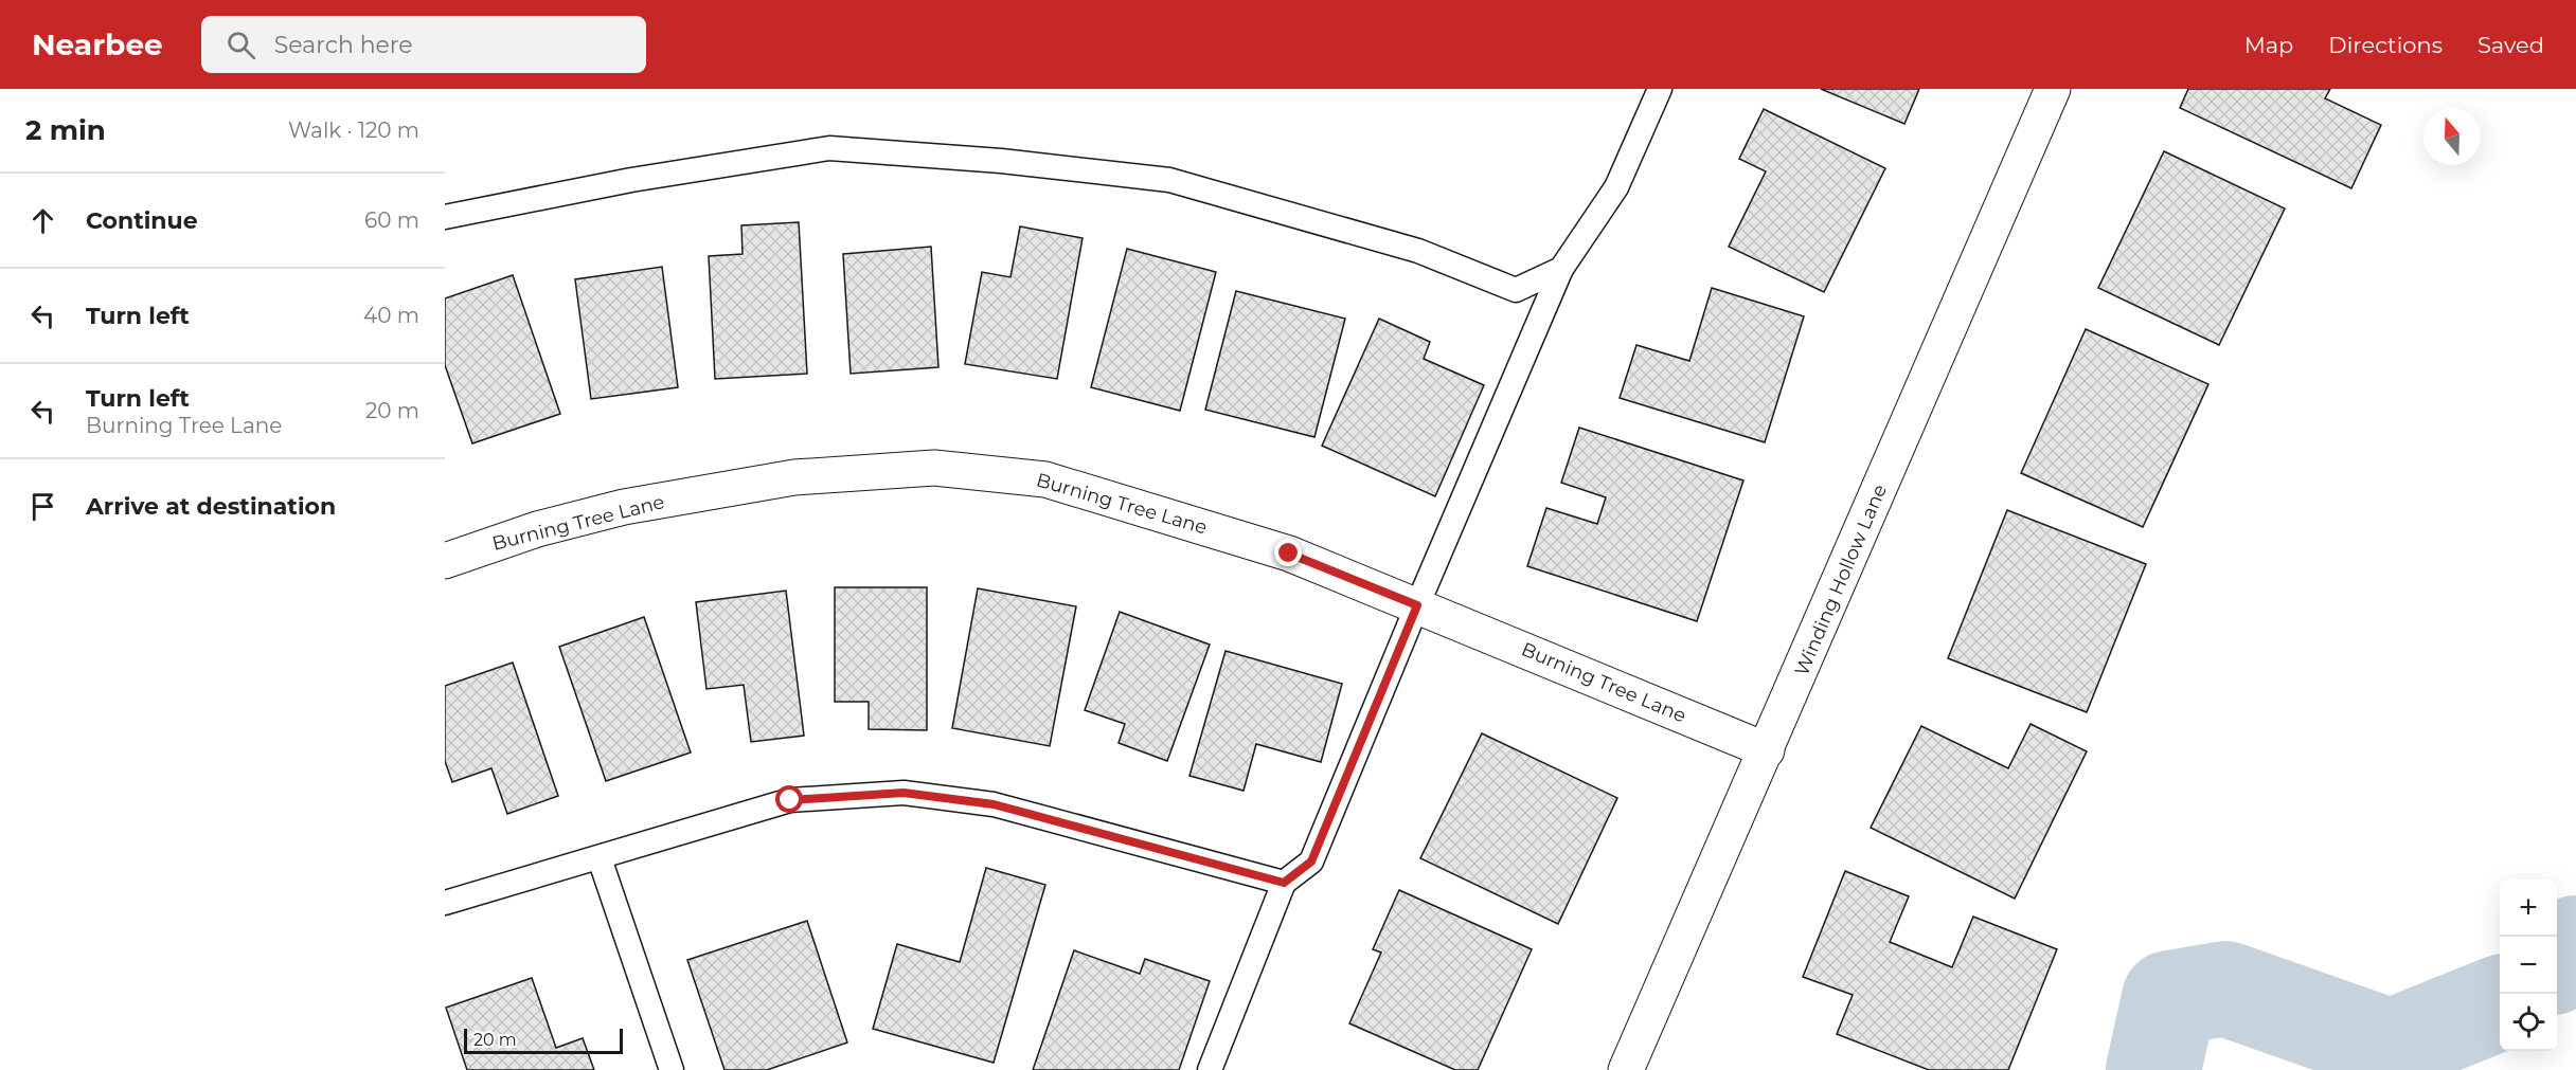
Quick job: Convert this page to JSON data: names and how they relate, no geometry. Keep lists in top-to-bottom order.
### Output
{
  "streets": {
    "street": ["Burning Tree Lane", "Winding Hollow Lane"]
  },
  "crossings": [
    ["Burning Tree Lane", "Winding Hollow Lane"]
  ],
  "scale_bar": "20 m",
  "north": "top",
  "page": {
    "header": "Nearbee",
    "search": "Search here",
    "nav": ["Map", "Directions", "Saved"],
    "heading": ["2 min", "Walk · 120 m"],
    "list": [
      ["Continue", "60 m"],
      ["Turn left", "40 m"],
      ["Turn left", "Burning Tree Lane", "20 m"],
      "Arrive at destination"
    ],
    "map_buttons": ["+", "−"],
    "scale": "20 m"
  }
}
